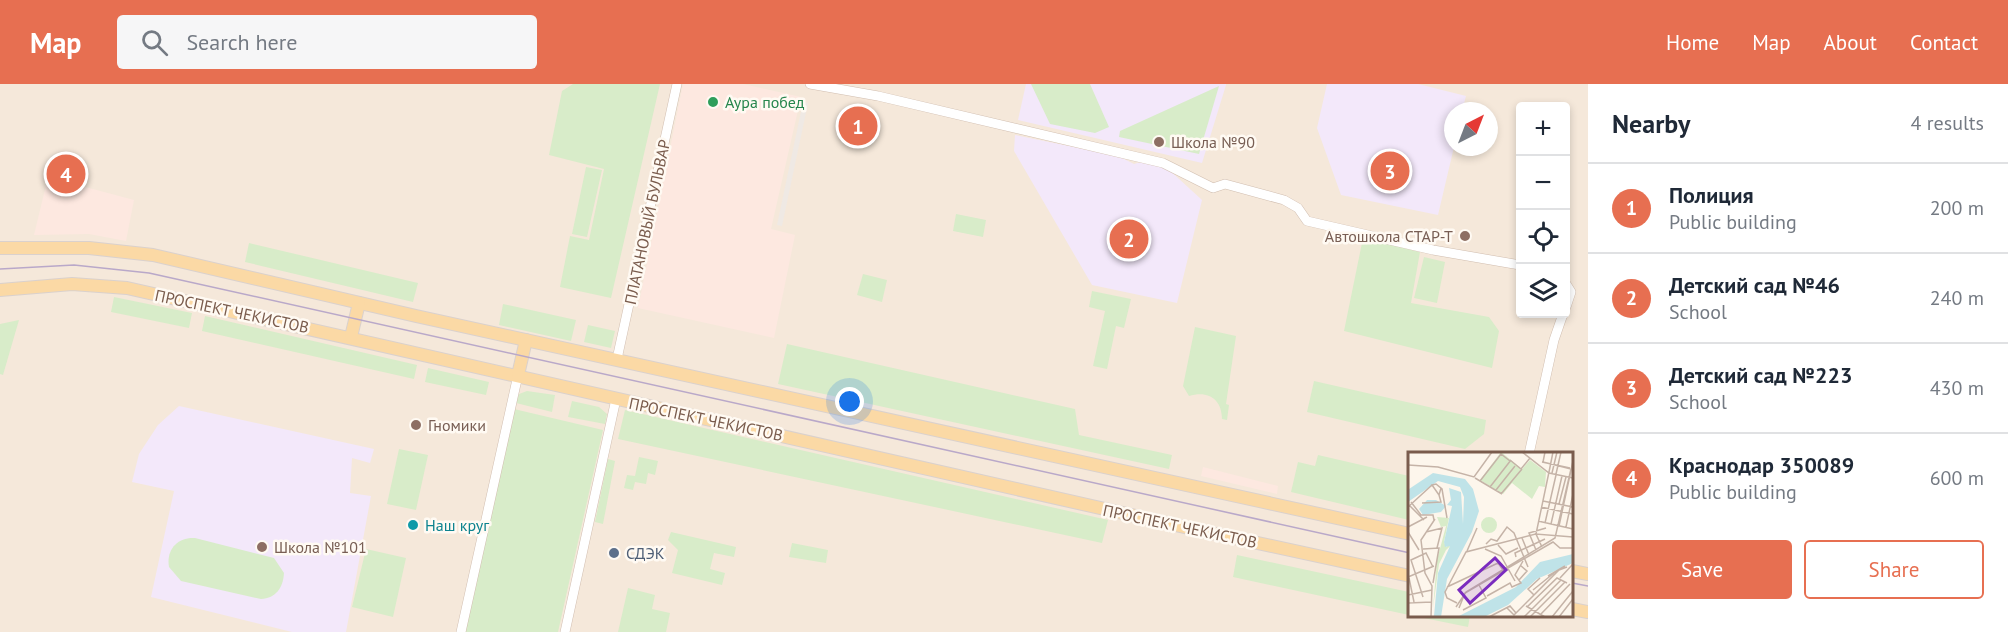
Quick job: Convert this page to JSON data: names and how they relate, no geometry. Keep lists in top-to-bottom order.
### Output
{
  "streets": {
    "main road": ["ПРОСПЕКТ ЧЕКИСТОВ"],
    "street": ["ПЛАТАНОВЫЙ БУЛЬВАР"]
  },
  "places": [
    "Аура побед",
    "Школа №90",
    "Автошкола СТАР-Т",
    "Гномики",
    "Наш круг",
    "Школа №101",
    "СДЭК"
  ],
  "north": "top right",
  "page": {
    "header": "Map",
    "search": "Search here",
    "nav": [
      "Home",
      "Map",
      "About",
      "Contact"
    ],
    "heading": ["Nearby", "4 results"],
    "map_buttons": ["+", "−"],
    "pins": [
      "1",
      "3",
      "4",
      "2"
    ],
    "list": [
      {
        "mark": "1",
        "name": "Полиция",
        "note": "Public building",
        "value": "200 m"
      },
      {
        "mark": "2",
        "name": "Детский сад №46",
        "note": "School",
        "value": "240 m"
      },
      {
        "mark": "3",
        "name": "Детский сад №223",
        "note": "School",
        "value": "430 m"
      },
      {
        "mark": "4",
        "name": "Краснодар 350089",
        "note": "Public building",
        "value": "600 m"
      }
    ],
    "buttons": ["Save", "Share"]
  }
}
